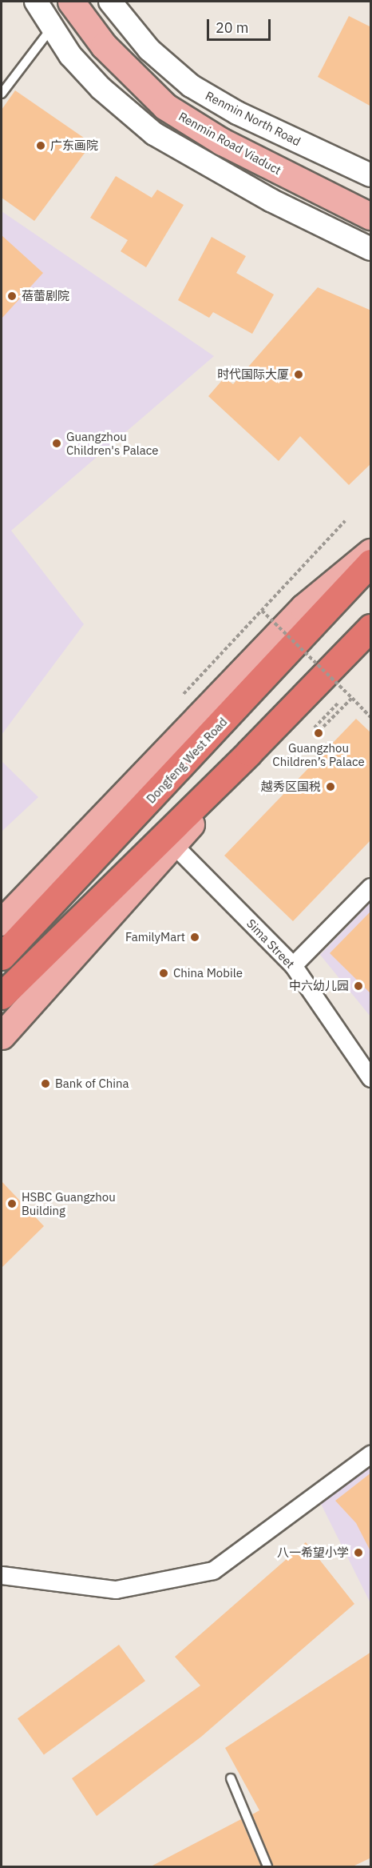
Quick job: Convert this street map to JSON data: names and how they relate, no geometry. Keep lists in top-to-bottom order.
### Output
{
  "streets": {
    "highway": ["Dongfeng West Road"],
    "main road": ["Renmin North Road", "Renmin Road Viaduct"],
    "street": ["Sima Street"]
  },
  "places": [
    "广东画院",
    "蓓蕾剧院",
    "时代国际大厦",
    "Guangzhou Children's Palace",
    "Guangzhou Children’s Palace",
    "越秀区国税",
    "FamilyMart",
    "China Mobile",
    "中六幼儿园",
    "Bank of China",
    "HSBC Guangzhou Building",
    "八一希望小学"
  ],
  "scale_bar": "20 m"
}
